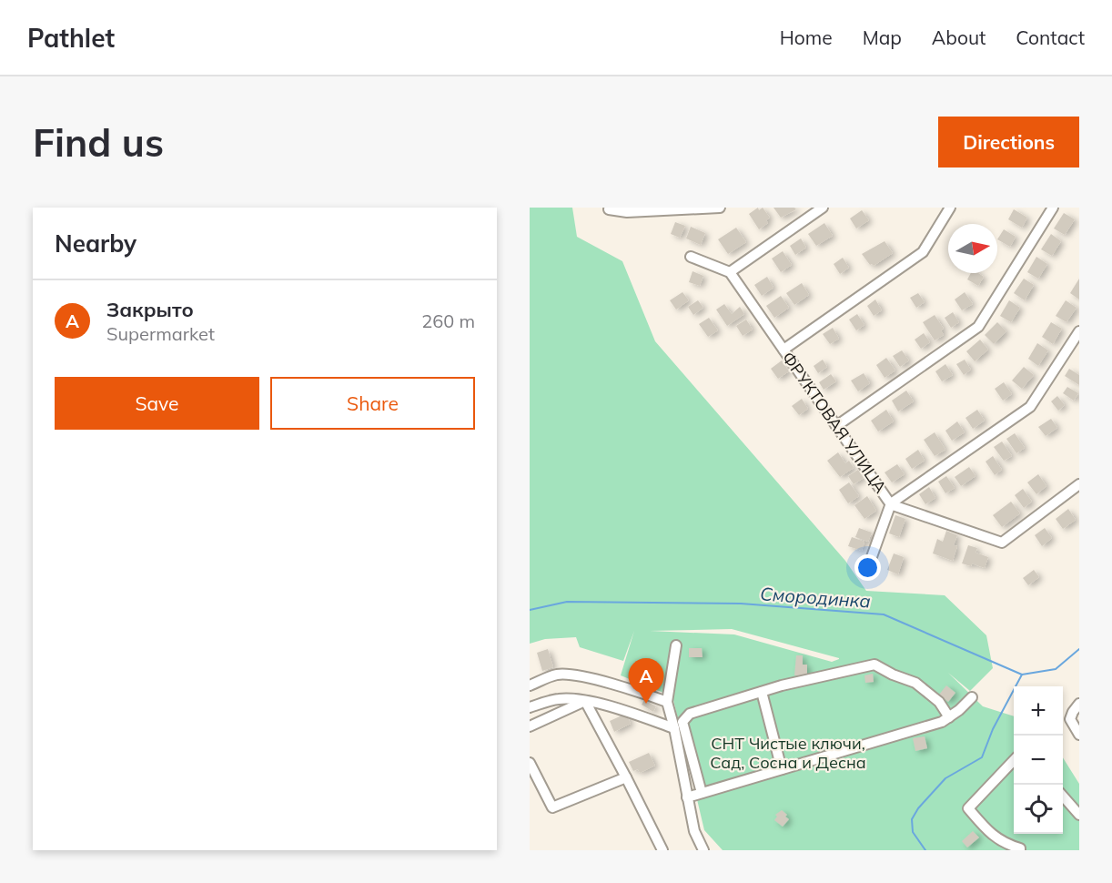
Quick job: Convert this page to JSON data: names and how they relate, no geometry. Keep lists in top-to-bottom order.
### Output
{
  "streets": {
    "street": ["ФРУКТОВАЯ УЛИЦА"]
  },
  "water": ["Смородинка"],
  "parks": ["СНТ Чистые ключи, Сад, Сосна и Десна"],
  "north": "right",
  "page": {
    "header": "Pathlet",
    "nav": [
      "Home",
      "Map",
      "About",
      "Contact"
    ],
    "buttons": [
      "Directions",
      ["Save", "Share"]
    ],
    "title": "Find us",
    "heading": "Nearby",
    "list": [
      {
        "mark": "A",
        "name": "Закрыто",
        "note": "Supermarket",
        "value": "260 m"
      }
    ],
    "pins": "A",
    "map_buttons": ["+", "−"]
  }
}
